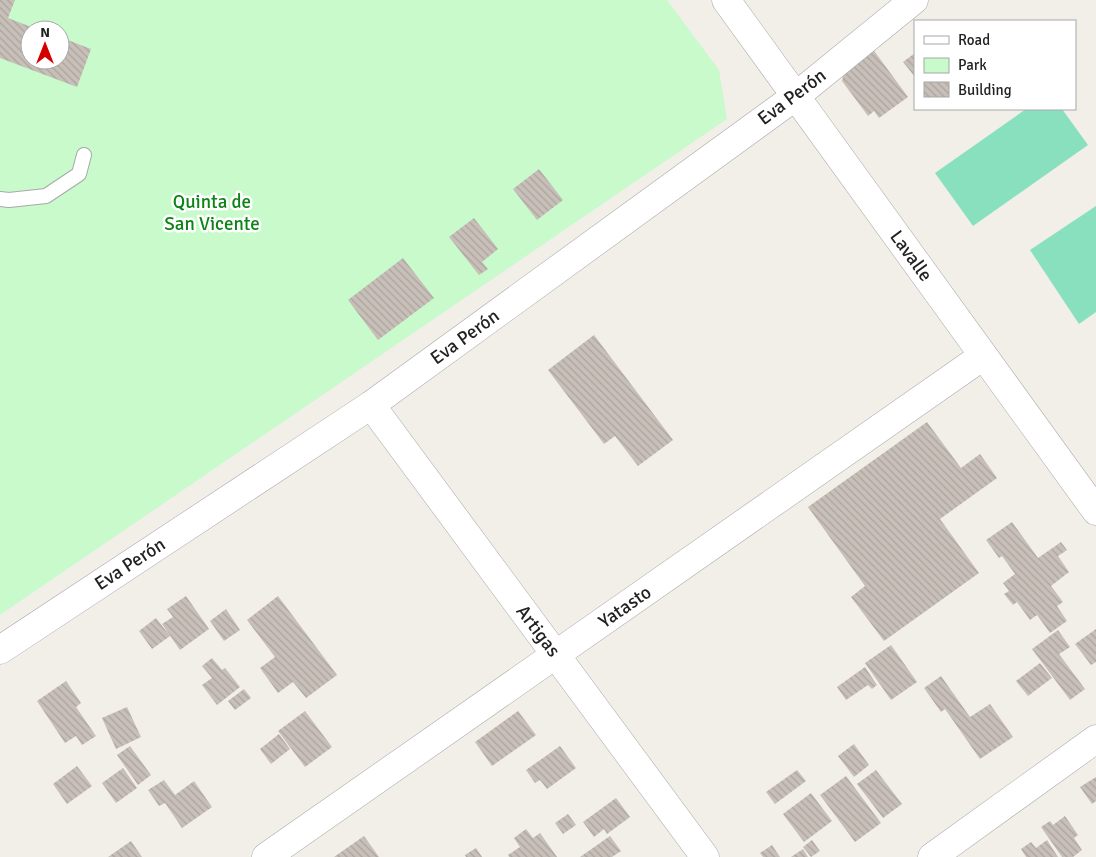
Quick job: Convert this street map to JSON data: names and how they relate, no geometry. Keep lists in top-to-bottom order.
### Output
{
  "streets": {
    "street": [
      "Eva Perón",
      "Lavalle",
      "Yatasto",
      "Artigas"
    ]
  },
  "crossings": [
    ["Eva Perón", "Lavalle"],
    ["Eva Perón", "Artigas"],
    ["Lavalle", "Yatasto"],
    ["Yatasto", "Artigas"]
  ],
  "parks": ["Quinta de San Vicente"],
  "legend": ["Road", "Park", "Building"],
  "north": "top"
}
